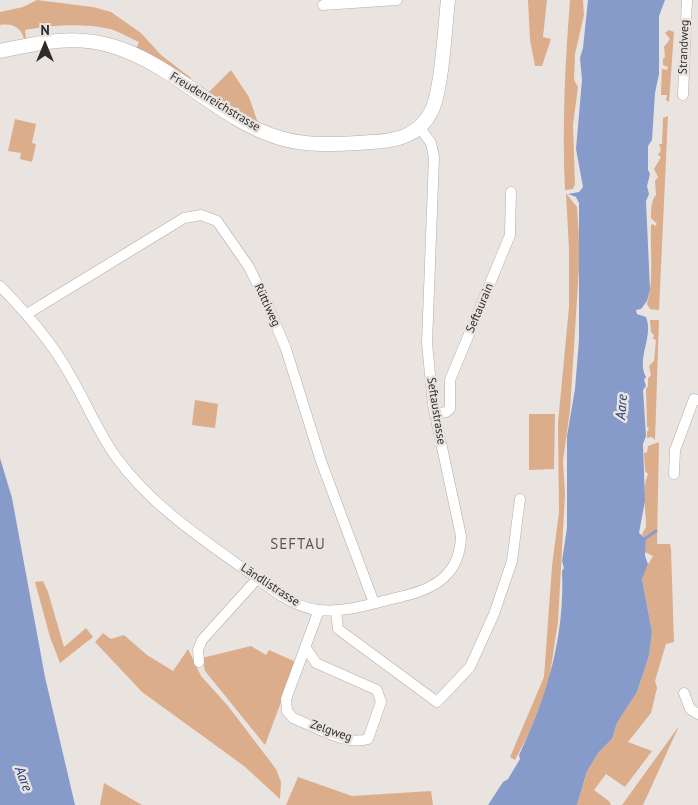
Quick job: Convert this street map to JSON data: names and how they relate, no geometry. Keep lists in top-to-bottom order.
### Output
{
  "streets": {
    "street": [
      "Strandweg",
      "Freudenreichstrasse",
      "Rüttiweg",
      "Seftaurain",
      "Seftaustrasse",
      "Ländlistrasse",
      "Zelgweg"
    ]
  },
  "crossings": [
    ["Freudenreichstrasse", "Seftaustrasse"],
    ["Rüttiweg", "Seftaustrasse"],
    ["Rüttiweg", "Ländlistrasse"],
    ["Seftaurain", "Seftaustrasse"],
    ["Seftaustrasse", "Ländlistrasse"],
    ["Ländlistrasse", "Zelgweg"]
  ],
  "districts": ["SEFTAU"],
  "water": ["Aare"],
  "north": "top"
}
